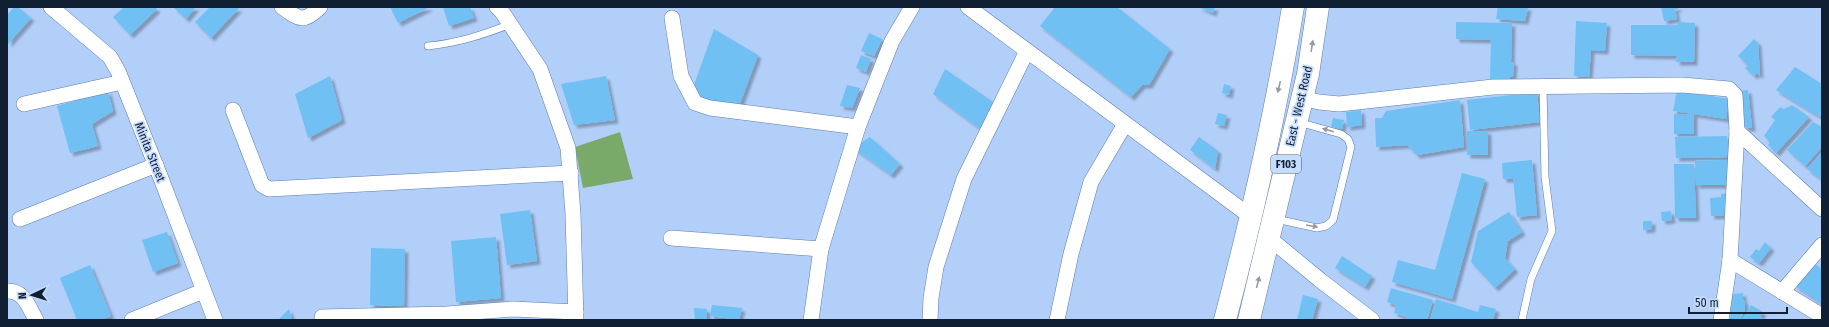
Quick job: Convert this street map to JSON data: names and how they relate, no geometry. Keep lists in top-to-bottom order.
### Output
{
  "streets": {
    "main road": ["East - West Road", "F103"],
    "street": ["Minita Street"]
  },
  "scale_bar": "50 m",
  "north": "left"
}
